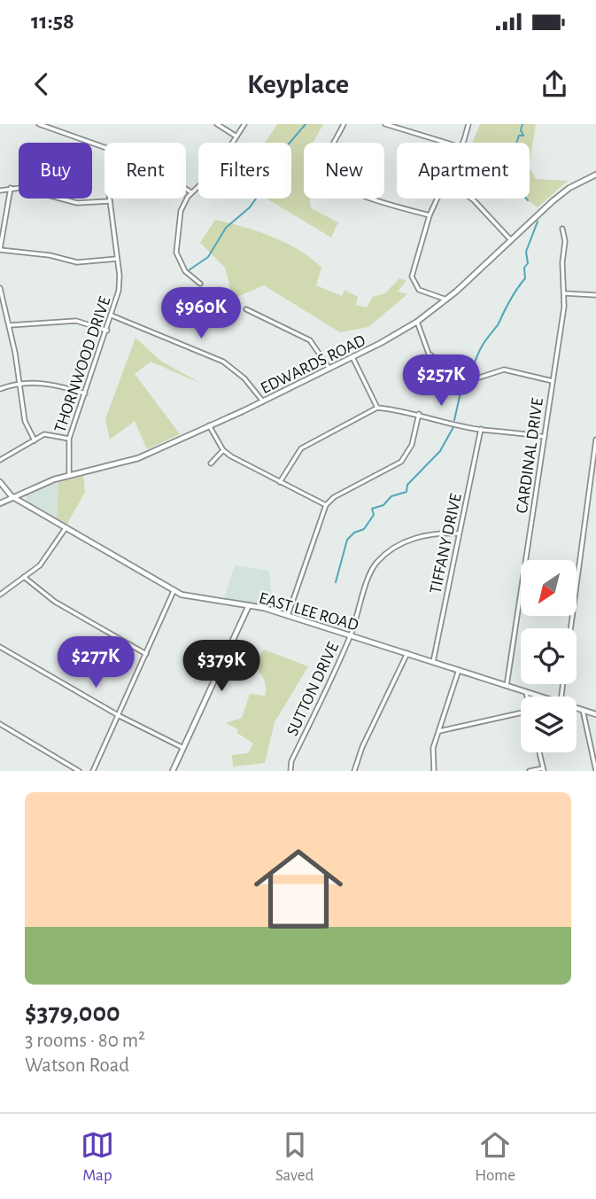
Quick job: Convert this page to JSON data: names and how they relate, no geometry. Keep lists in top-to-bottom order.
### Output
{
  "streets": {
    "street": [
      "EDWARDS ROAD",
      "THORNWOOD DRIVE",
      "CARDINAL DRIVE",
      "TIFFANY DRIVE",
      "EAST LEE ROAD",
      "SUTTON DRIVE"
    ]
  },
  "crossings": [
    ["EDWARDS ROAD", "THORNWOOD DRIVE"],
    ["EDWARDS ROAD", "EAST LEE ROAD"],
    ["CARDINAL DRIVE", "EAST LEE ROAD"],
    ["TIFFANY DRIVE", "EAST LEE ROAD"],
    ["TIFFANY DRIVE", "SUTTON DRIVE"],
    ["EAST LEE ROAD", "SUTTON DRIVE"]
  ],
  "north": "bottom left",
  "page": {
    "status": "11:58",
    "header": "Keyplace",
    "chip": [
      "Buy",
      "Rent",
      "Filters",
      "New",
      "Apartment"
    ],
    "price": [
      "$960K",
      "$257K",
      "$277K",
      "$379K"
    ],
    "list": [
      {
        "name": "$379,000",
        "note": "3 rooms · 80 m² · Watson Road"
      }
    ],
    "tabs": ["Map", "Saved", "Home"]
  }
}
